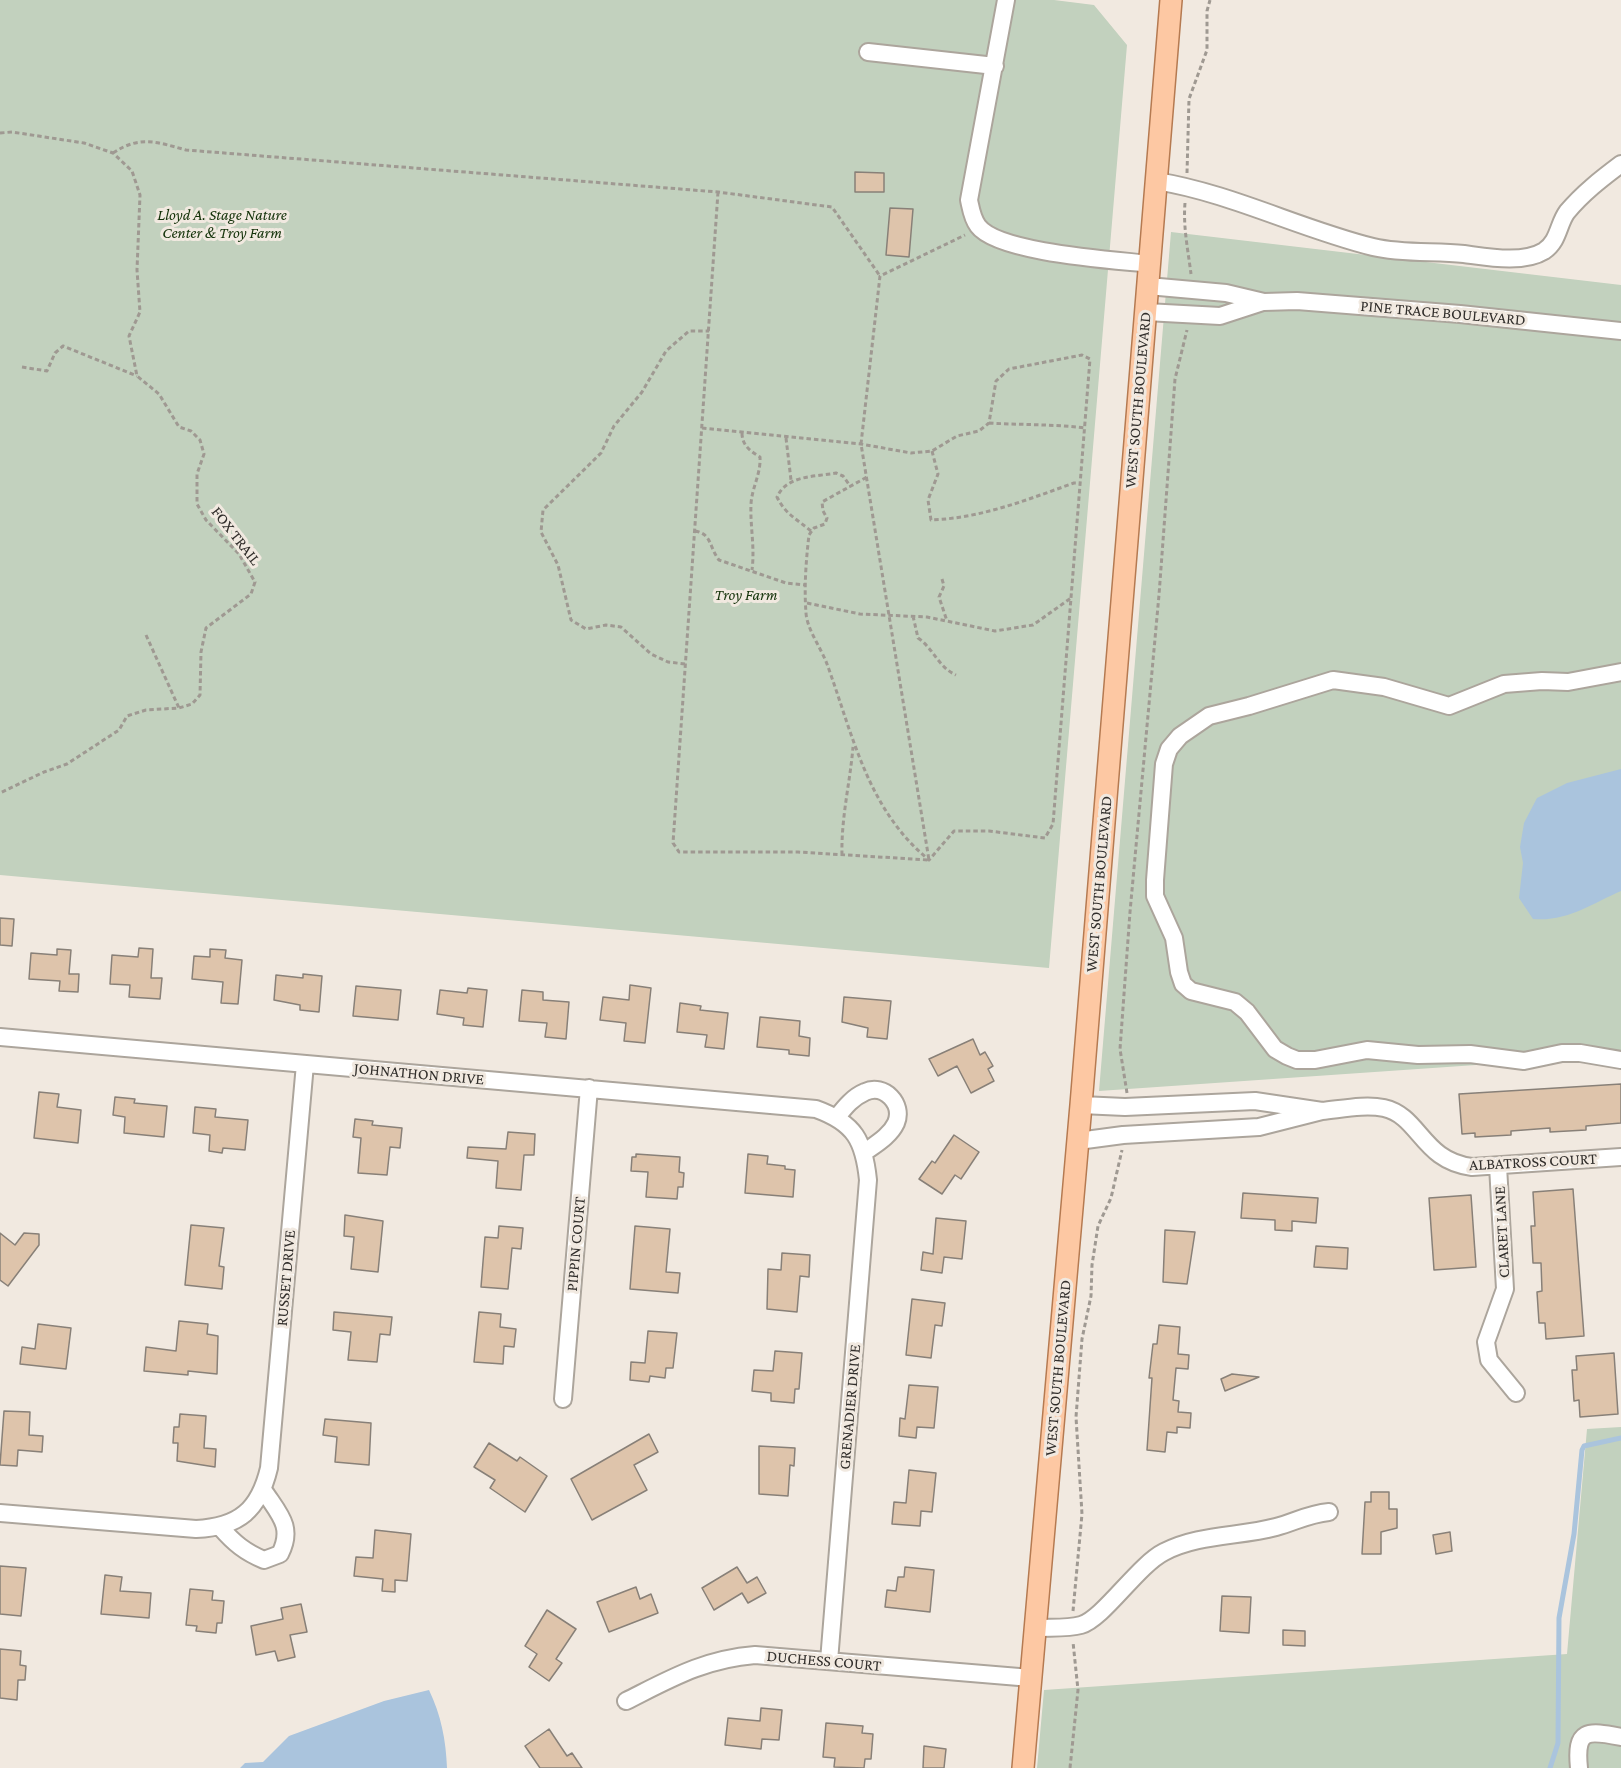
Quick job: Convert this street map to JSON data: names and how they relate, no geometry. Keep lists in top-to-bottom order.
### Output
{
  "streets": {
    "main road": ["WEST SOUTH BOULEVARD"],
    "street": [
      "PINE TRACE BOULEVARD",
      "JOHNATHON DRIVE",
      "ALBATROSS COURT",
      "CLARET LANE",
      "PIPPIN COURT",
      "RUSSET DRIVE",
      "GRENADIER DRIVE",
      "DUCHESS COURT"
    ],
    "path": ["FOX TRAIL"]
  },
  "crossings": [
    ["PINE TRACE BOULEVARD", "WEST SOUTH BOULEVARD"],
    ["WEST SOUTH BOULEVARD", "ALBATROSS COURT"],
    ["WEST SOUTH BOULEVARD", "DUCHESS COURT"],
    ["JOHNATHON DRIVE", "PIPPIN COURT"],
    ["JOHNATHON DRIVE", "RUSSET DRIVE"],
    ["JOHNATHON DRIVE", "GRENADIER DRIVE"],
    ["ALBATROSS COURT", "CLARET LANE"],
    ["GRENADIER DRIVE", "DUCHESS COURT"]
  ],
  "parks": ["Lloyd A. Stage Nature Center & Troy Farm", "Troy Farm"]
}
